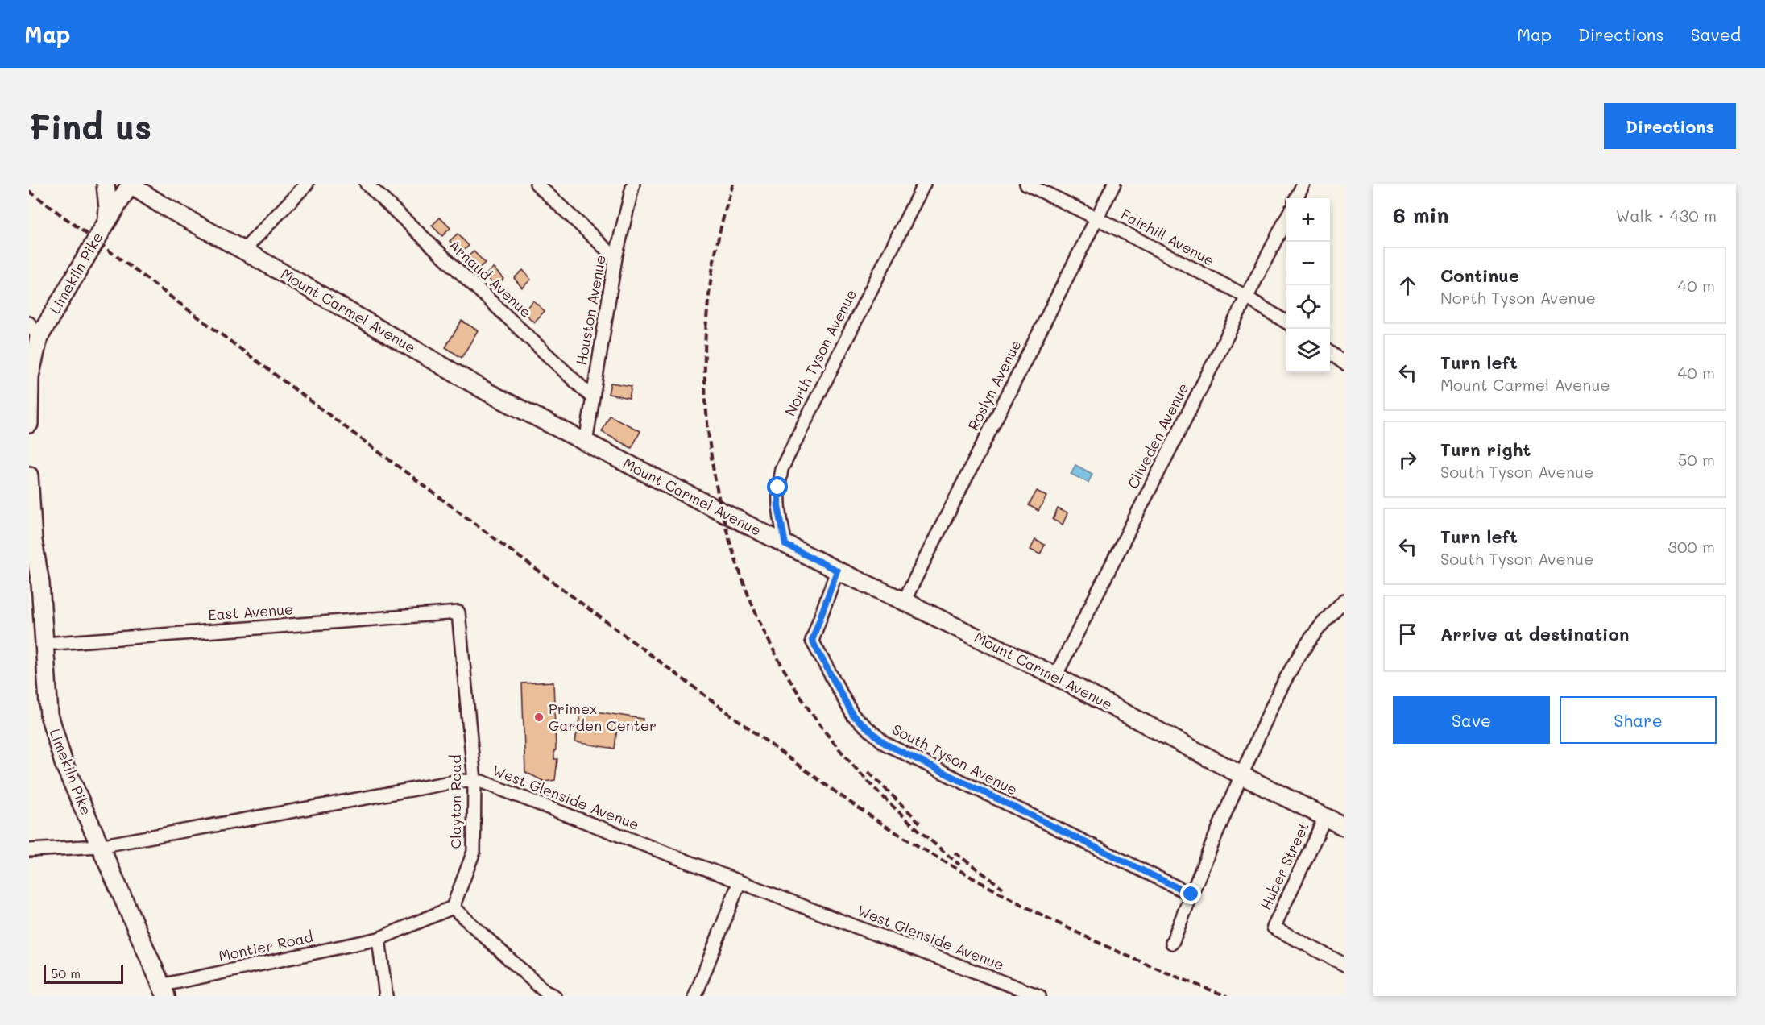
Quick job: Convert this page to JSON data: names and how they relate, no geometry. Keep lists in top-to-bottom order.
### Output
{
  "streets": {
    "street": [
      "Fairhill Avenue",
      "Limekiln Pike",
      "Arnaud Avenue",
      "Houston Avenue",
      "Mount Carmel Avenue",
      "North Tyson Avenue",
      "Roslyn Avenue",
      "Cliveden Avenue",
      "East Avenue",
      "South Tyson Avenue",
      "West Glenside Avenue",
      "Clayton Road",
      "Huber Street",
      "Montier Road"
    ]
  },
  "crossings": [
    ["Fairhill Avenue", "Roslyn Avenue"],
    ["Fairhill Avenue", "Cliveden Avenue"],
    ["Limekiln Pike", "Mount Carmel Avenue"],
    ["Limekiln Pike", "East Avenue"],
    ["Limekiln Pike", "West Glenside Avenue"],
    ["Limekiln Pike", "Montier Road"],
    ["Arnaud Avenue", "Houston Avenue"],
    ["Houston Avenue", "Mount Carmel Avenue"],
    ["Mount Carmel Avenue", "North Tyson Avenue"],
    ["Mount Carmel Avenue", "Roslyn Avenue"],
    ["Mount Carmel Avenue", "Cliveden Avenue"],
    ["Mount Carmel Avenue", "South Tyson Avenue"],
    ["Mount Carmel Avenue", "Huber Street"],
    ["East Avenue", "Clayton Road"],
    ["West Glenside Avenue", "Clayton Road"]
  ],
  "places": ["Primex Garden Center"],
  "scale_bar": "50 m",
  "page": {
    "header": "Map",
    "nav": ["Map", "Directions", "Saved"],
    "buttons": [
      "Directions",
      ["Save", "Share"]
    ],
    "title": "Find us",
    "heading": ["6 min", "Walk · 430 m"],
    "map_buttons": ["+", "−"],
    "list": [
      ["Continue", "North Tyson Avenue", "40 m"],
      ["Turn left", "Mount Carmel Avenue", "40 m"],
      ["Turn right", "South Tyson Avenue", "50 m"],
      ["Turn left", "South Tyson Avenue", "300 m"],
      "Arrive at destination"
    ],
    "scale": "50 m"
  }
}
